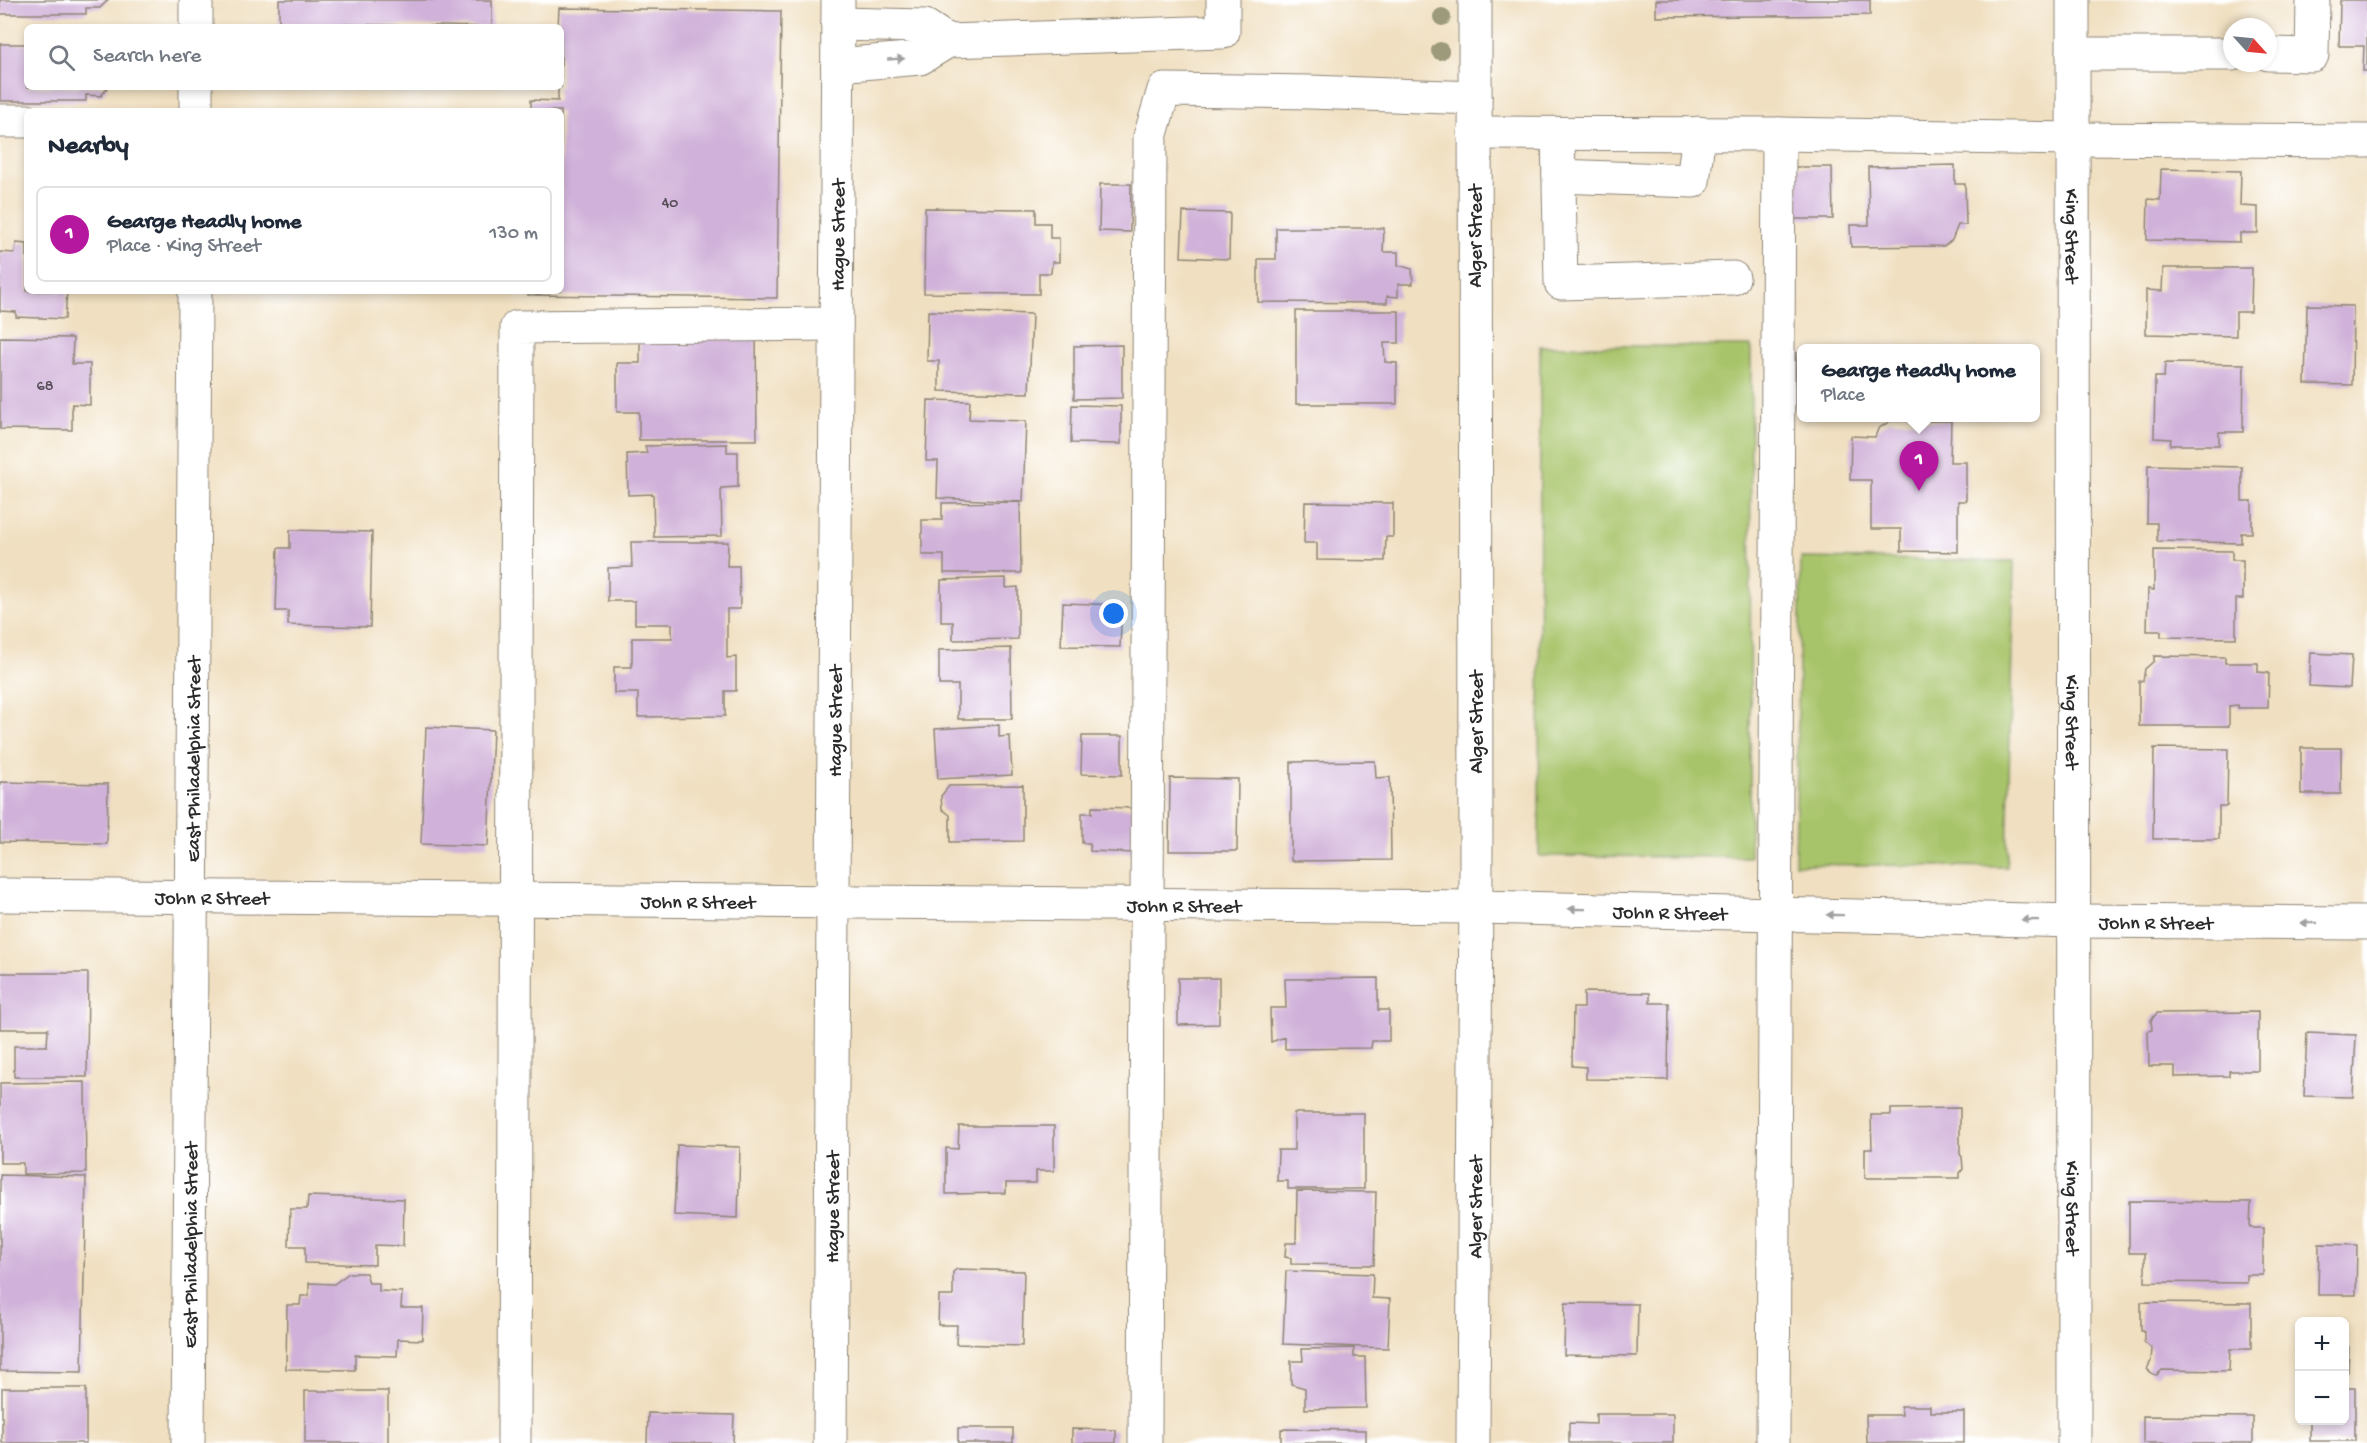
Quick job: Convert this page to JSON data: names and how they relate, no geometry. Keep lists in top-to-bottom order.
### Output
{
  "streets": {
    "street": [
      "Hague Street",
      "Alger Street",
      "King Street",
      "East Philadelphia Street",
      "John R Street"
    ]
  },
  "crossings": [
    ["Hague Street", "John R Street"],
    ["Alger Street", "John R Street"],
    ["King Street", "John R Street"],
    ["East Philadelphia Street", "John R Street"]
  ],
  "one_way": ["John R Street"],
  "house_numbers": ["40", "68"],
  "north": "bottom right",
  "page": {
    "search": "Search here",
    "heading": "Nearby",
    "list": [
      {
        "mark": "1",
        "name": "Gearge Headly home",
        "note": "Place · King Street",
        "value": "130 m"
      }
    ],
    "popup": ["Gearge Headly home", "Place"],
    "pins": "1",
    "map_buttons": ["+", "−"]
  }
}
